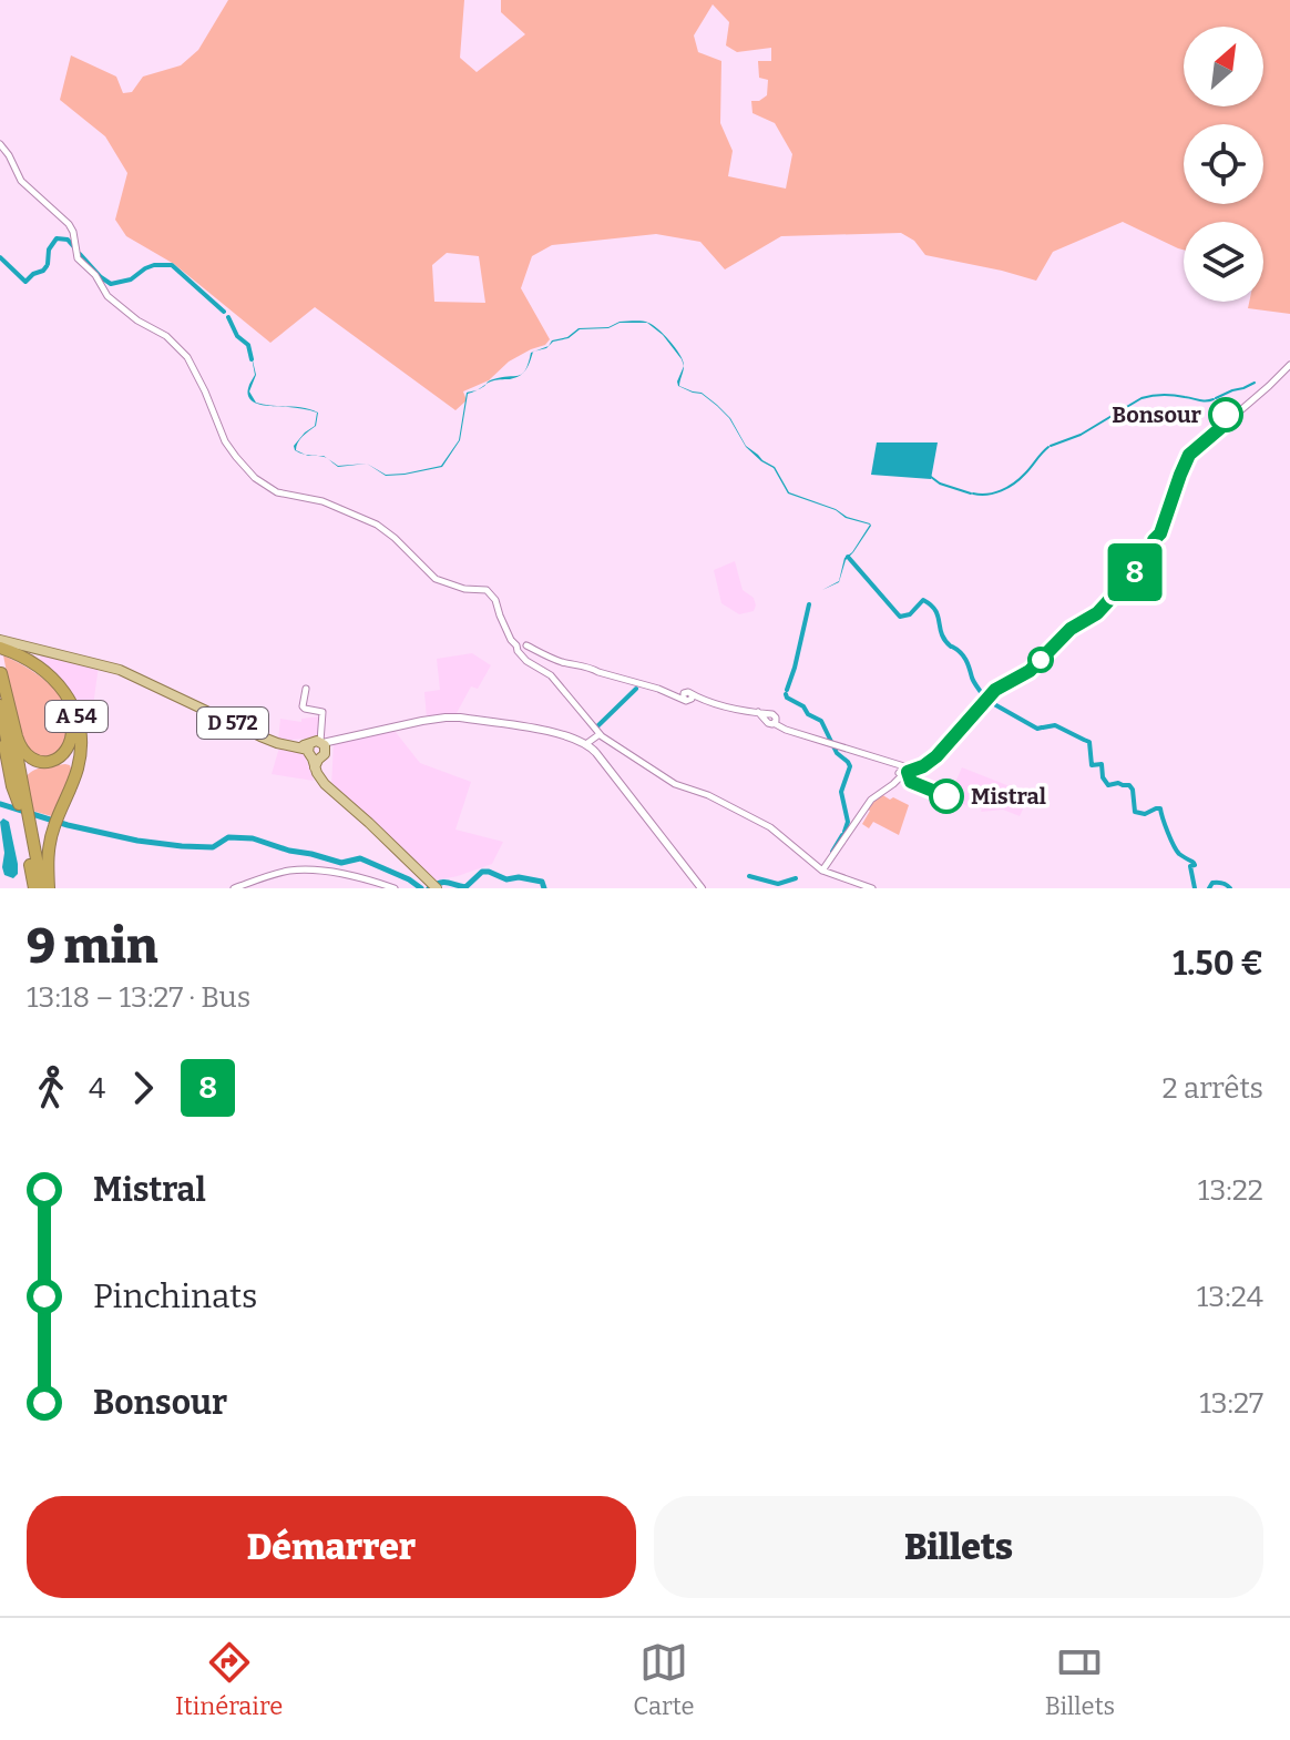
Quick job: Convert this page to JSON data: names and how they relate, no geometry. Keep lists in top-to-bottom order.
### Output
{
  "streets": {
    "highway": ["A 54"],
    "main road": ["D 572"]
  },
  "places": ["Bonsour", "Mistral"],
  "lines": ["bus line 8"],
  "north": "top right",
  "page": {
    "on_map": "8",
    "heading": ["9 min", "13:18 – 13:27 · Bus", "1.50 €"],
    "legs": ["4", "8", "2 arrêts"],
    "list": [
      {
        "name": "Mistral",
        "value": "13:22"
      },
      {
        "name": "Pinchinats",
        "value": "13:24"
      },
      {
        "name": "Bonsour",
        "value": "13:27"
      }
    ],
    "buttons": ["Démarrer", "Billets"],
    "tabs": ["Itinéraire", "Carte", "Billets"]
  }
}
